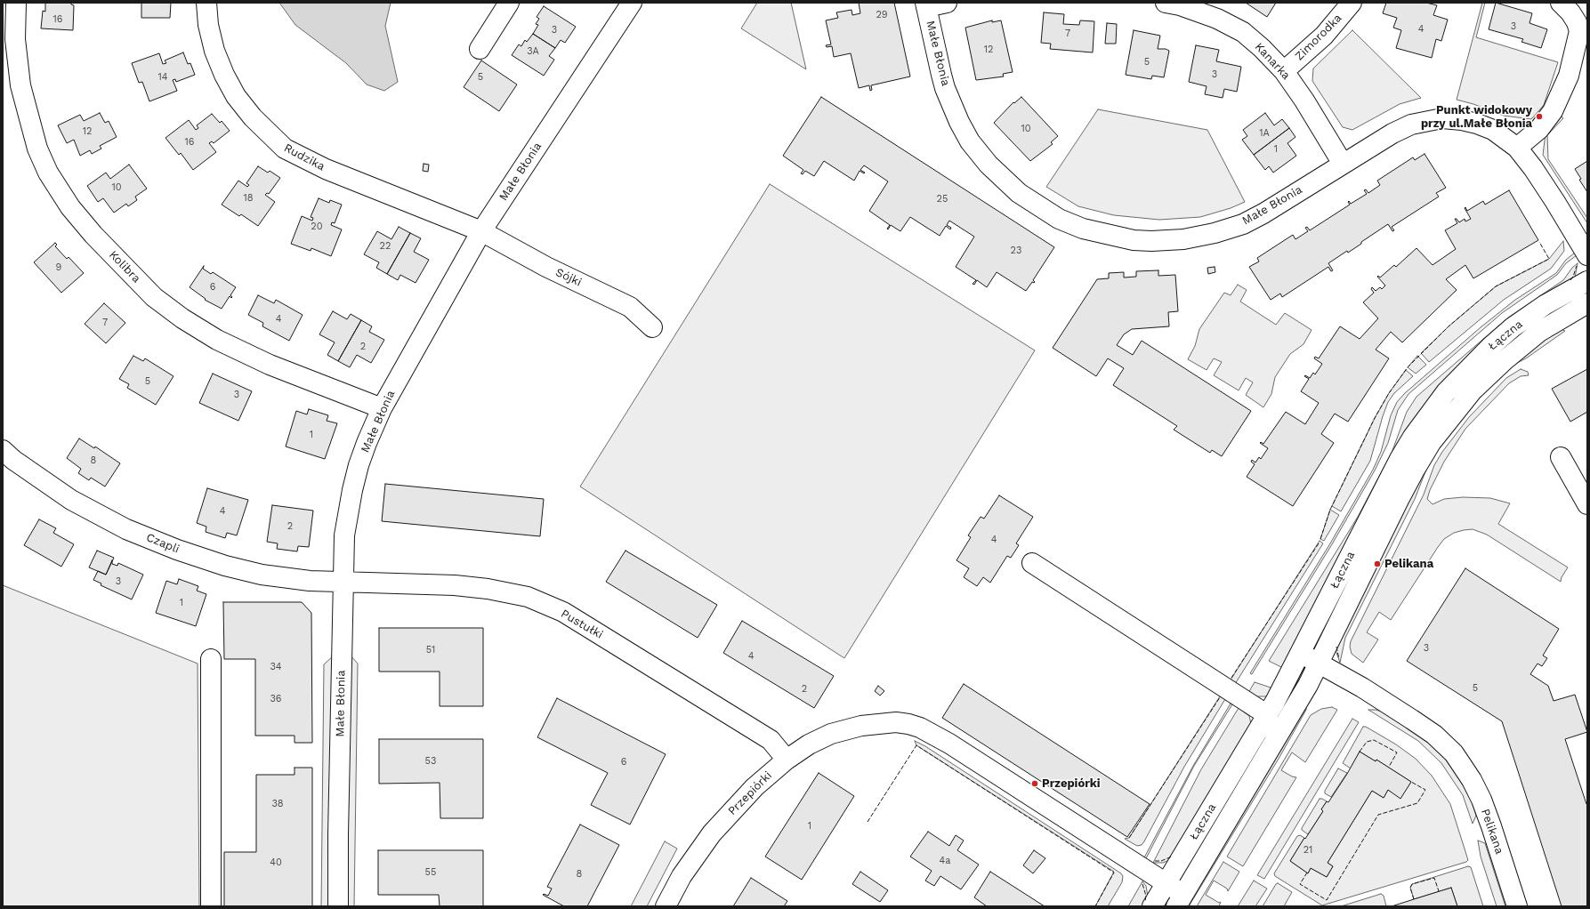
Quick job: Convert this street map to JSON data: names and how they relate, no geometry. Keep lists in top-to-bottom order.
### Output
{
  "streets": {
    "street": [
      "Zimorodka",
      "Małe Błonia",
      "Kanarka",
      "Rudzika",
      "Kolibra",
      "Sójki",
      "Łączna",
      "Czapli",
      "Pustułki",
      "Przepiórki",
      "Pelikana"
    ]
  },
  "crossings": [
    ["Zimorodka", "Kanarka"],
    ["Małe Błonia", "Kanarka"],
    ["Małe Błonia", "Rudzika"],
    ["Małe Błonia", "Kolibra"],
    ["Małe Błonia", "Sójki"],
    ["Małe Błonia", "Czapli"],
    ["Małe Błonia", "Pustułki"],
    ["Rudzika", "Sójki"],
    ["Łączna", "Przepiórki"],
    ["Łączna", "Pelikana"],
    ["Czapli", "Pustułki"],
    ["Pustułki", "Przepiórki"]
  ],
  "places": ["Punkt widokowy przy ul.Małe Błonia", "Pelikana", "Przepiórki"],
  "house_numbers": [
    "29",
    "16",
    "3",
    "4",
    "3",
    "7",
    "12",
    "3A",
    "5",
    "3",
    "14",
    "5",
    "10",
    "12",
    "1A",
    "16",
    "1",
    "10",
    "18",
    "25",
    "20",
    "22",
    "23",
    "9",
    "6",
    "4",
    "7",
    "2",
    "5",
    "3",
    "1",
    "8",
    "4",
    "2",
    "4",
    "3",
    "1",
    "3",
    "51",
    "4",
    "34",
    "5",
    "2",
    "36",
    "53",
    "6",
    "38",
    "1",
    "21",
    "4a",
    "40",
    "55",
    "8"
  ]
}
